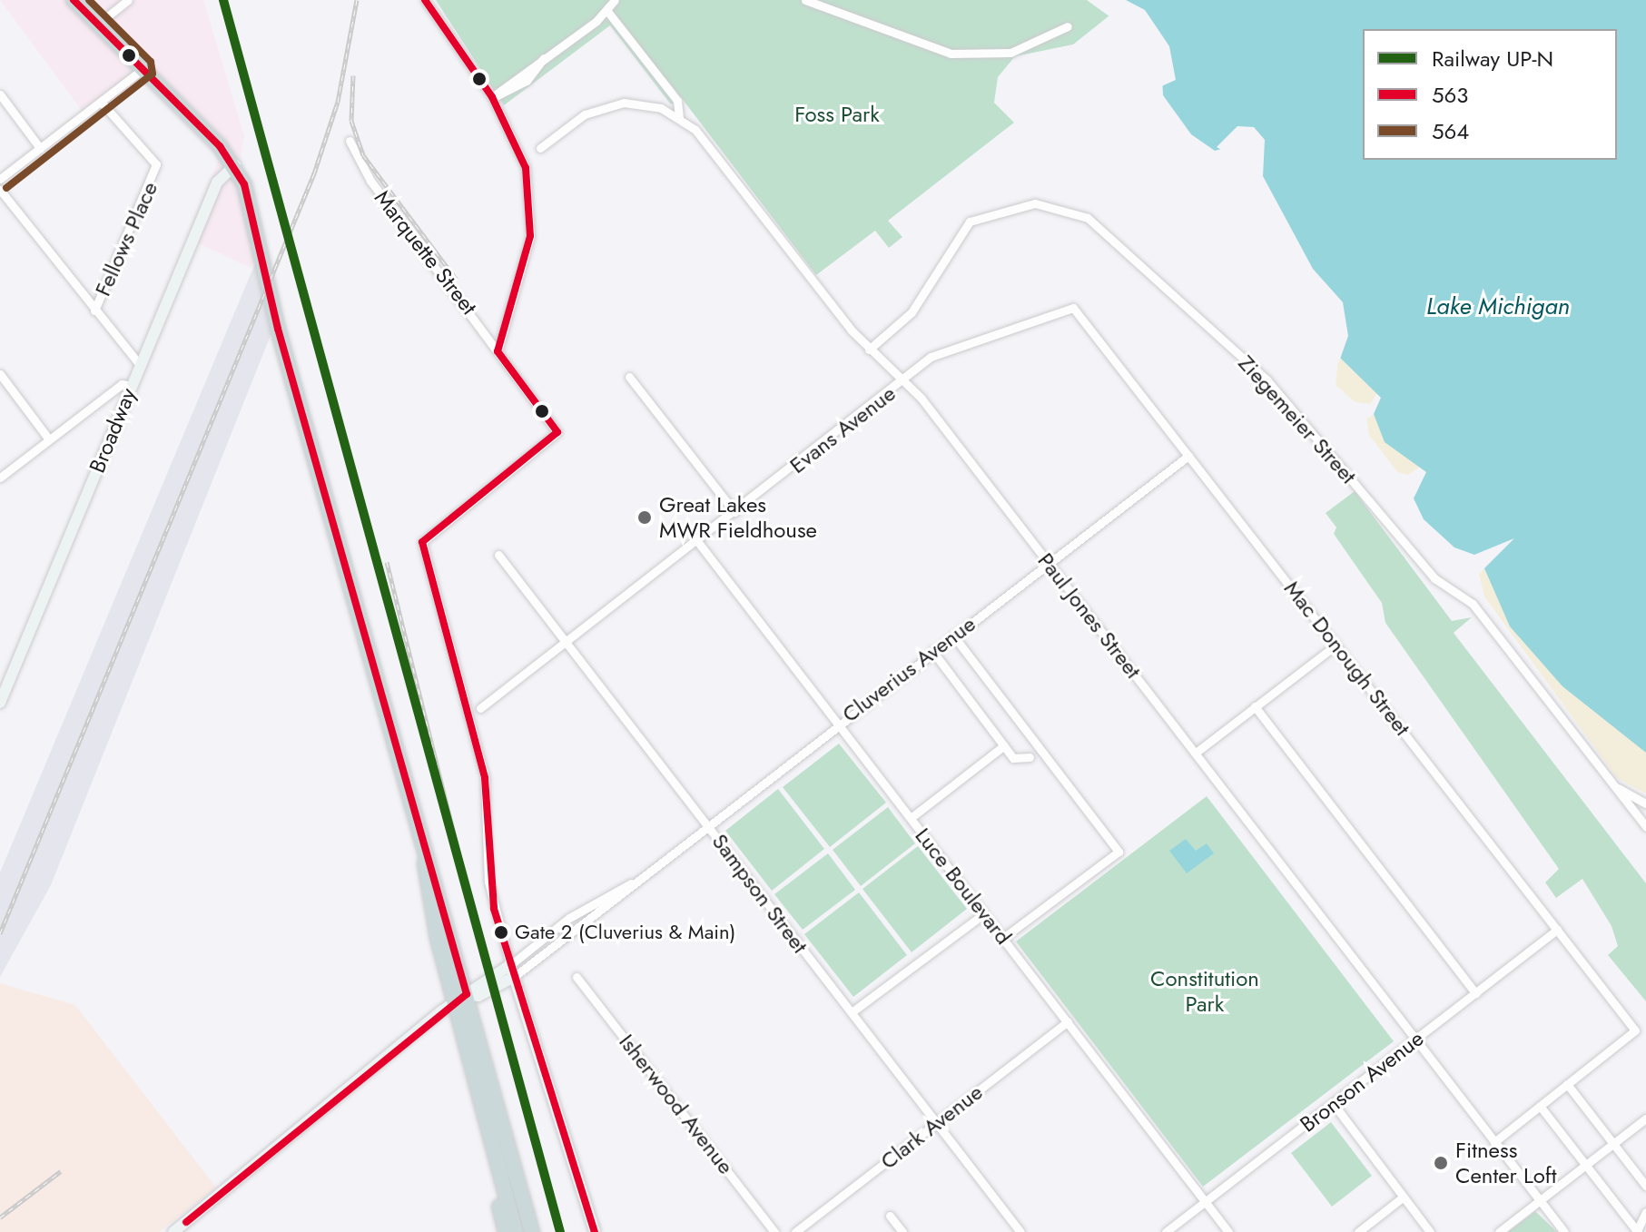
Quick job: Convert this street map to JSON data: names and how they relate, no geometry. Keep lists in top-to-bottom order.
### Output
{
  "streets": {
    "street": [
      "Fellows Place",
      "Marquette Street",
      "Ziegemeier Street",
      "Evans Avenue",
      "Broadway",
      "Paul Jones Street",
      "Mac Donough Street",
      "Cluverius Avenue",
      "Luce Boulevard",
      "Sampson Street",
      "Bronson Avenue",
      "Isherwood Avenue",
      "Clark Avenue"
    ]
  },
  "crossings": [
    ["Marquette Street", "Cluverius Avenue"],
    ["Ziegemeier Street", "Paul Jones Street"],
    ["Evans Avenue", "Paul Jones Street"],
    ["Evans Avenue", "Mac Donough Street"],
    ["Evans Avenue", "Luce Boulevard"],
    ["Evans Avenue", "Sampson Street"],
    ["Paul Jones Street", "Cluverius Avenue"],
    ["Paul Jones Street", "Bronson Avenue"],
    ["Mac Donough Street", "Cluverius Avenue"],
    ["Mac Donough Street", "Bronson Avenue"],
    ["Cluverius Avenue", "Luce Boulevard"],
    ["Cluverius Avenue", "Sampson Street"],
    ["Luce Boulevard", "Bronson Avenue"],
    ["Luce Boulevard", "Clark Avenue"],
    ["Sampson Street", "Clark Avenue"]
  ],
  "water": ["Lake Michigan"],
  "parks": ["Foss Park", "Constitution Park"],
  "places": ["Great Lakes MWR Fieldhouse", "Gate 2 (Cluverius & Main)", "Fitness Center Loft"],
  "lines": ["rail line UP-N", "transit line 563", "transit line 564"],
  "legend": ["Railway UP-N", "563", "564"]
}
